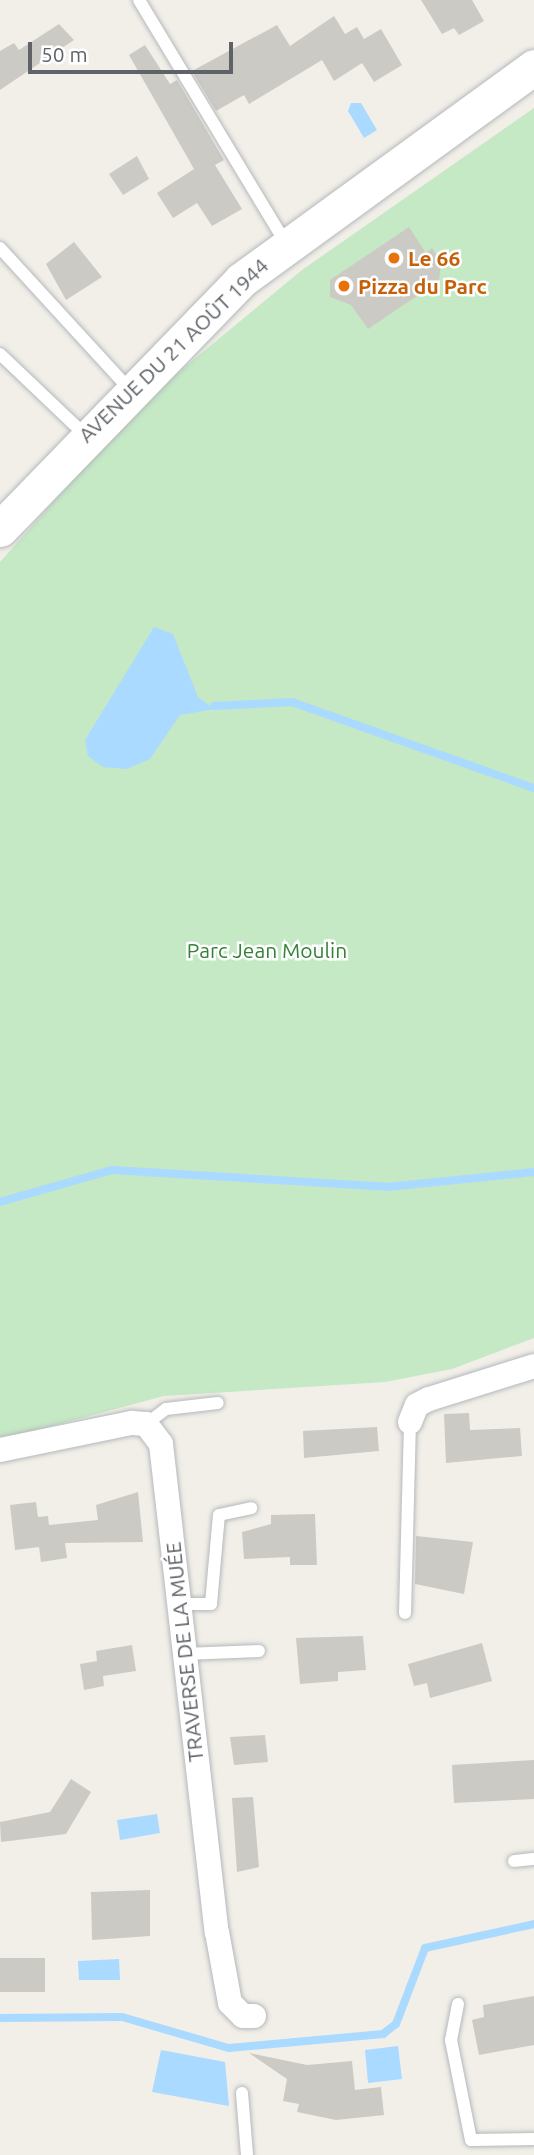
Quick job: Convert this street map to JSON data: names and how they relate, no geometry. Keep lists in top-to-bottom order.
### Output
{
  "streets": {
    "main road": ["AVENUE DU 21 AOÛT 1944"],
    "street": ["TRAVERSE DE LA MUÉE"]
  },
  "parks": ["Parc Jean Moulin"],
  "places": ["Le 66", "Pizza du Parc"],
  "scale_bar": "50 m"
}
